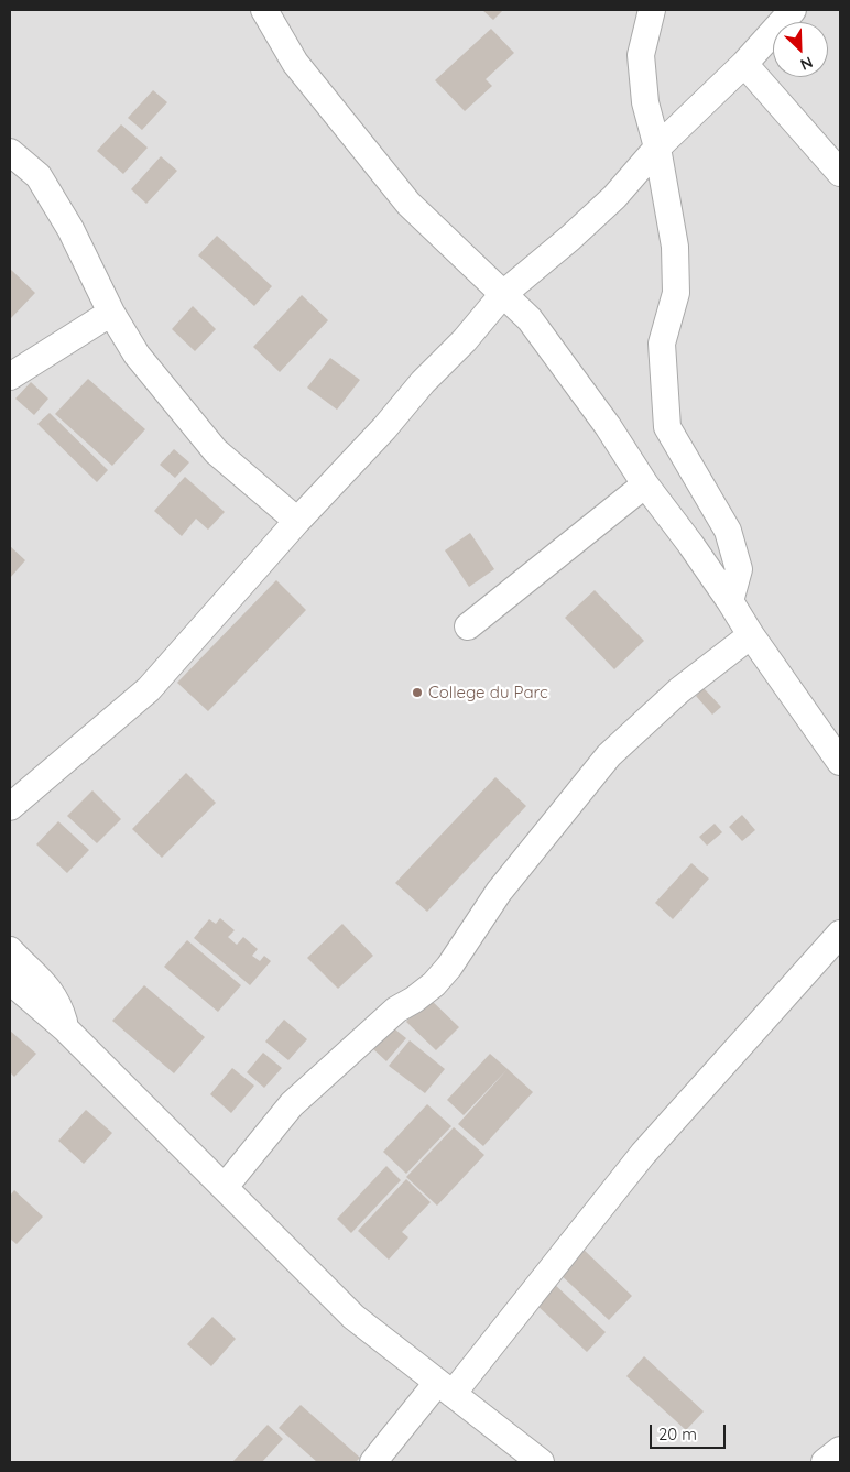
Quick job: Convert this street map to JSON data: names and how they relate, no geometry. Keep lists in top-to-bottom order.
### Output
{
  "places": ["College du Parc"],
  "scale_bar": "20 m",
  "north": "bottom right"
}
